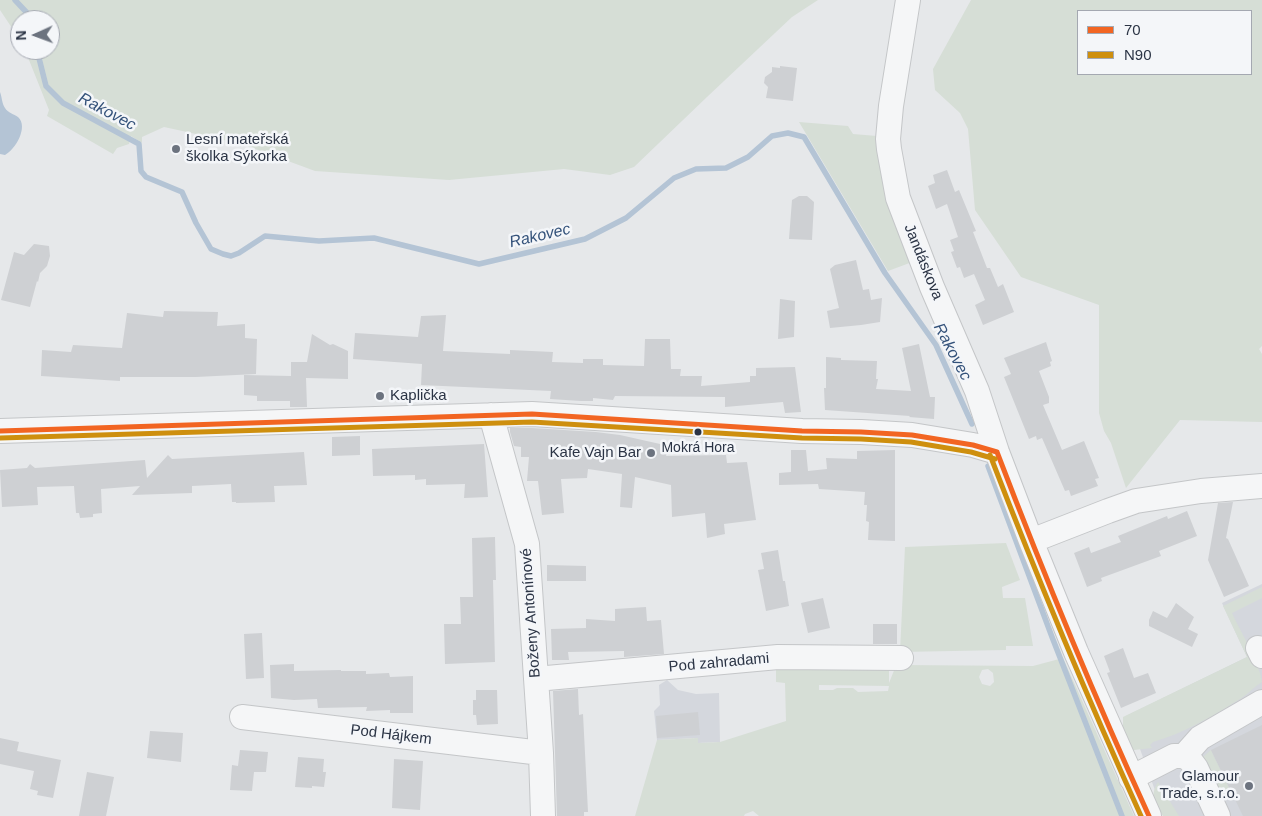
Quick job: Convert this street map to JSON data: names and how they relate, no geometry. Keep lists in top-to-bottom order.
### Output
{
  "streets": {
    "street": [
      "Jandáskova",
      "Boženy Antonínové",
      "Pod zahradami",
      "Pod Hájkem"
    ]
  },
  "crossings": [
    ["Boženy Antonínové", "Pod zahradami"],
    ["Boženy Antonínové", "Pod Hájkem"]
  ],
  "water": ["Rakovec"],
  "places": [
    "Lesní mateřská školka Sýkorka",
    "Kaplička",
    "Mokrá Hora",
    "Kafe Vajn Bar",
    "Glamour Trade, s.r.o."
  ],
  "lines": ["transit line 70", "transit line N90"],
  "legend": ["70", "N90"],
  "north": "left"
}
